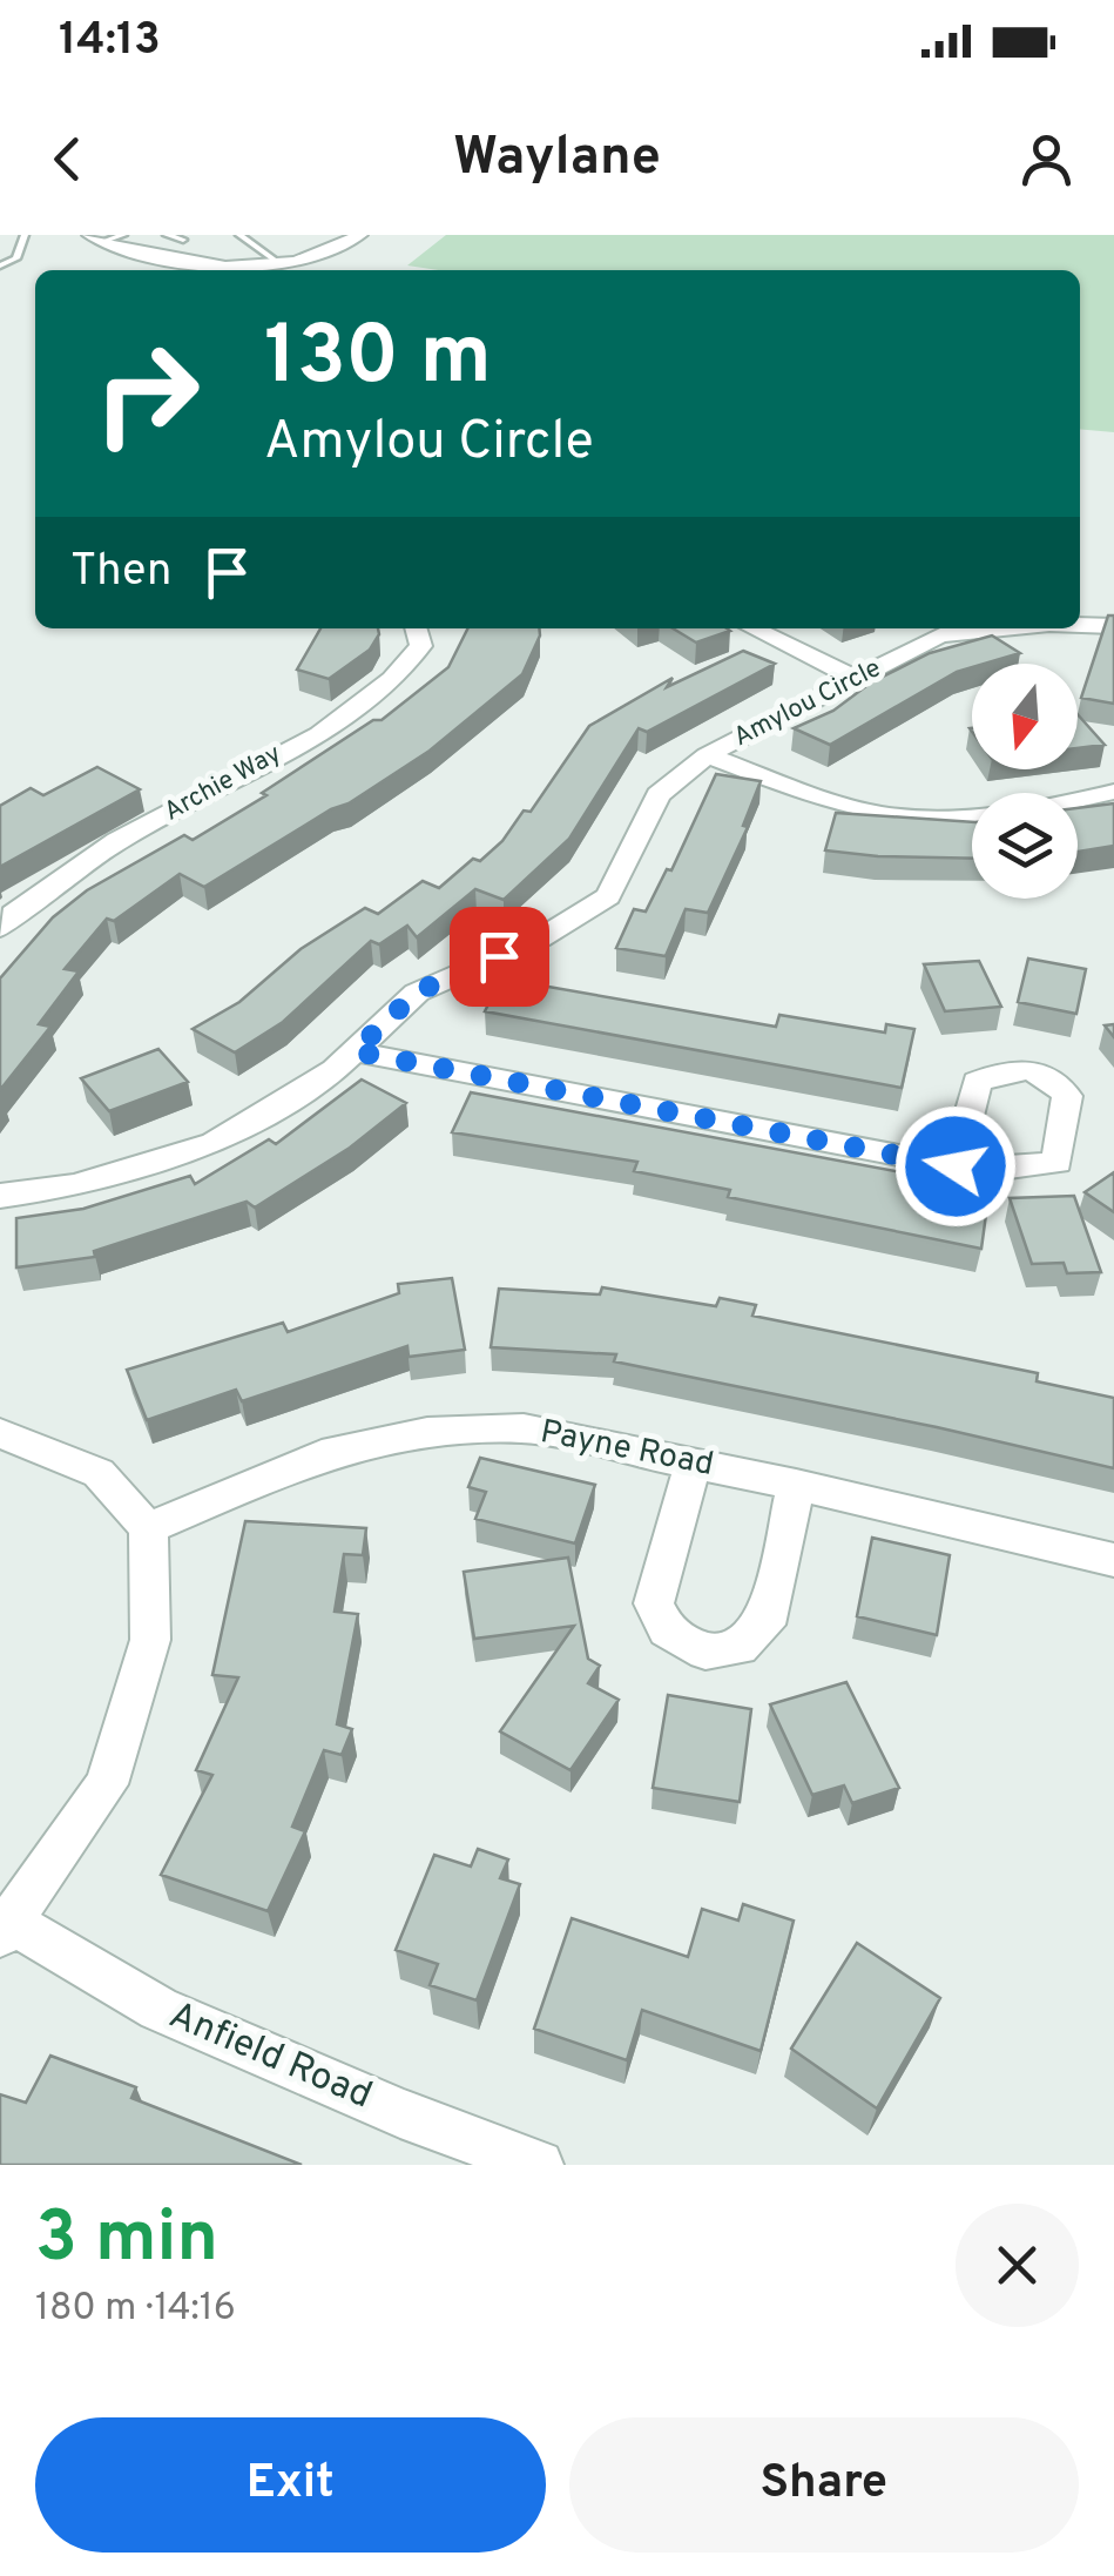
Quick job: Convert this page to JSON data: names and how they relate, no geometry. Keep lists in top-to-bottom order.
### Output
{
  "streets": {
    "street": [
      "Amylou Circle",
      "Archie Way",
      "Payne Road",
      "Anfield Road"
    ]
  },
  "north": "bottom",
  "page": {
    "status": "14:13",
    "header": "Waylane",
    "turn": ["130 m", "Amylou Circle"],
    "then": "Then",
    "heading": ["3 min", "180 m · 14:16"],
    "buttons": ["Exit", "Share"]
  }
}
